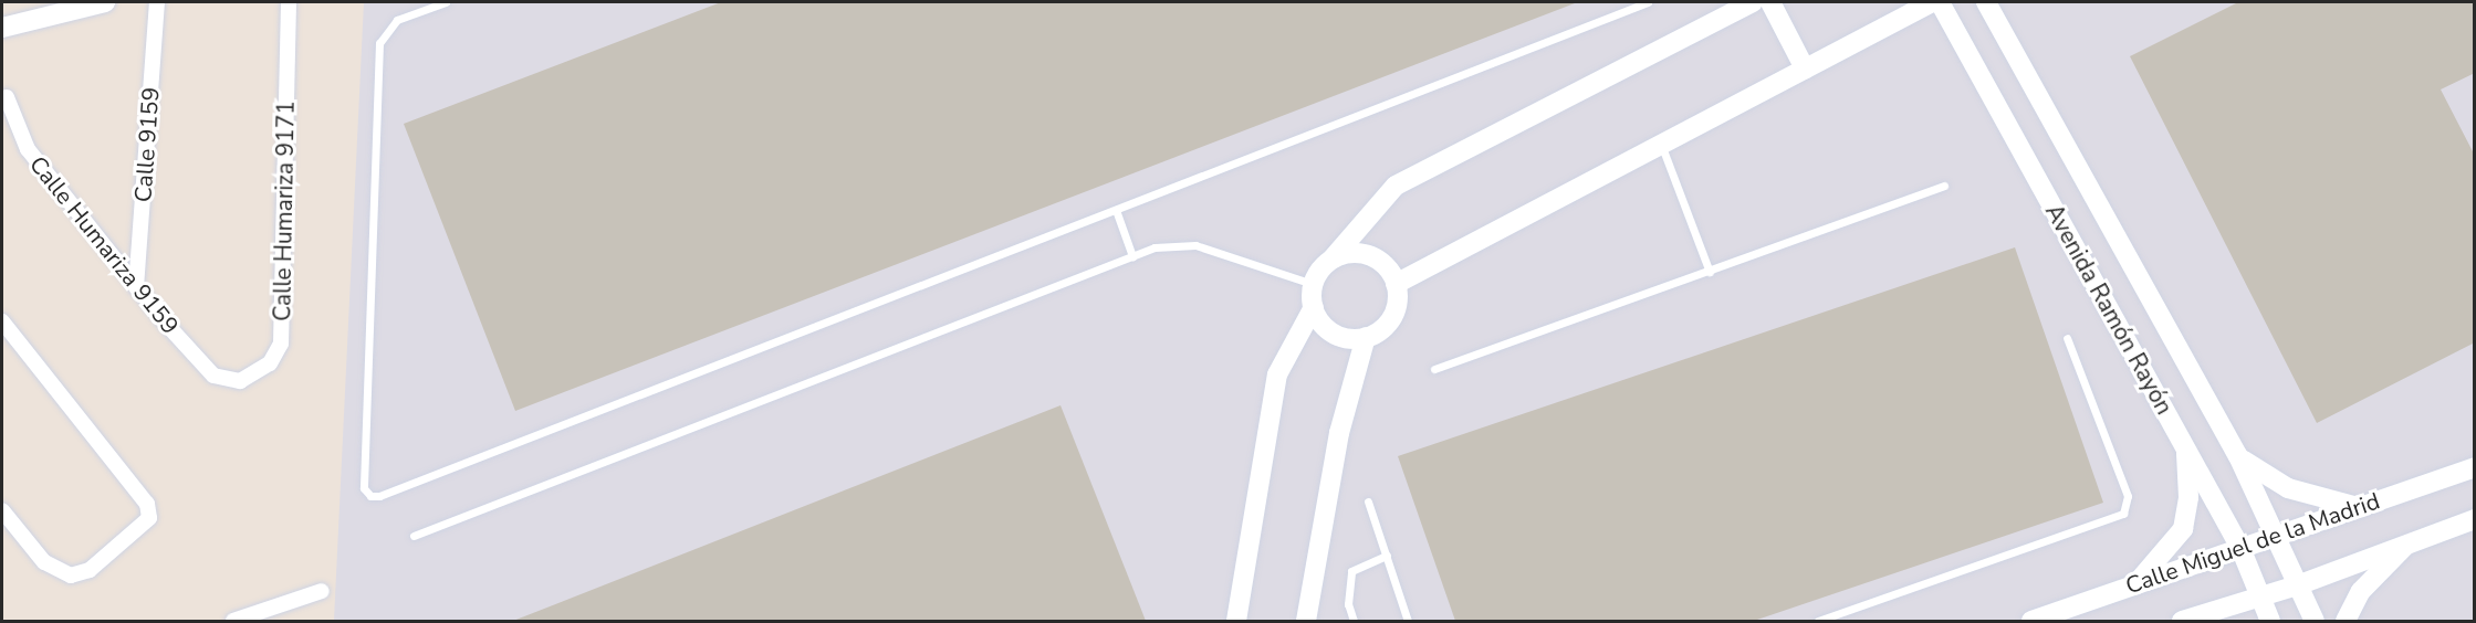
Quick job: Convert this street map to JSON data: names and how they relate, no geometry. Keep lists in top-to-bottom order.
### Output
{
  "streets": {
    "main road": ["Avenida Ramón Rayón", "Calle Miguel de la Madrid"],
    "street": ["Calle 9159", "Calle Humariza 9171", "Calle Humariza 9159"]
  },
  "crossings": [
    ["Calle 9159", "Calle Humariza 9159"],
    ["Calle Humariza 9171", "Calle Humariza 9159"],
    ["Avenida Ramón Rayón", "Calle Miguel de la Madrid"]
  ]
}
